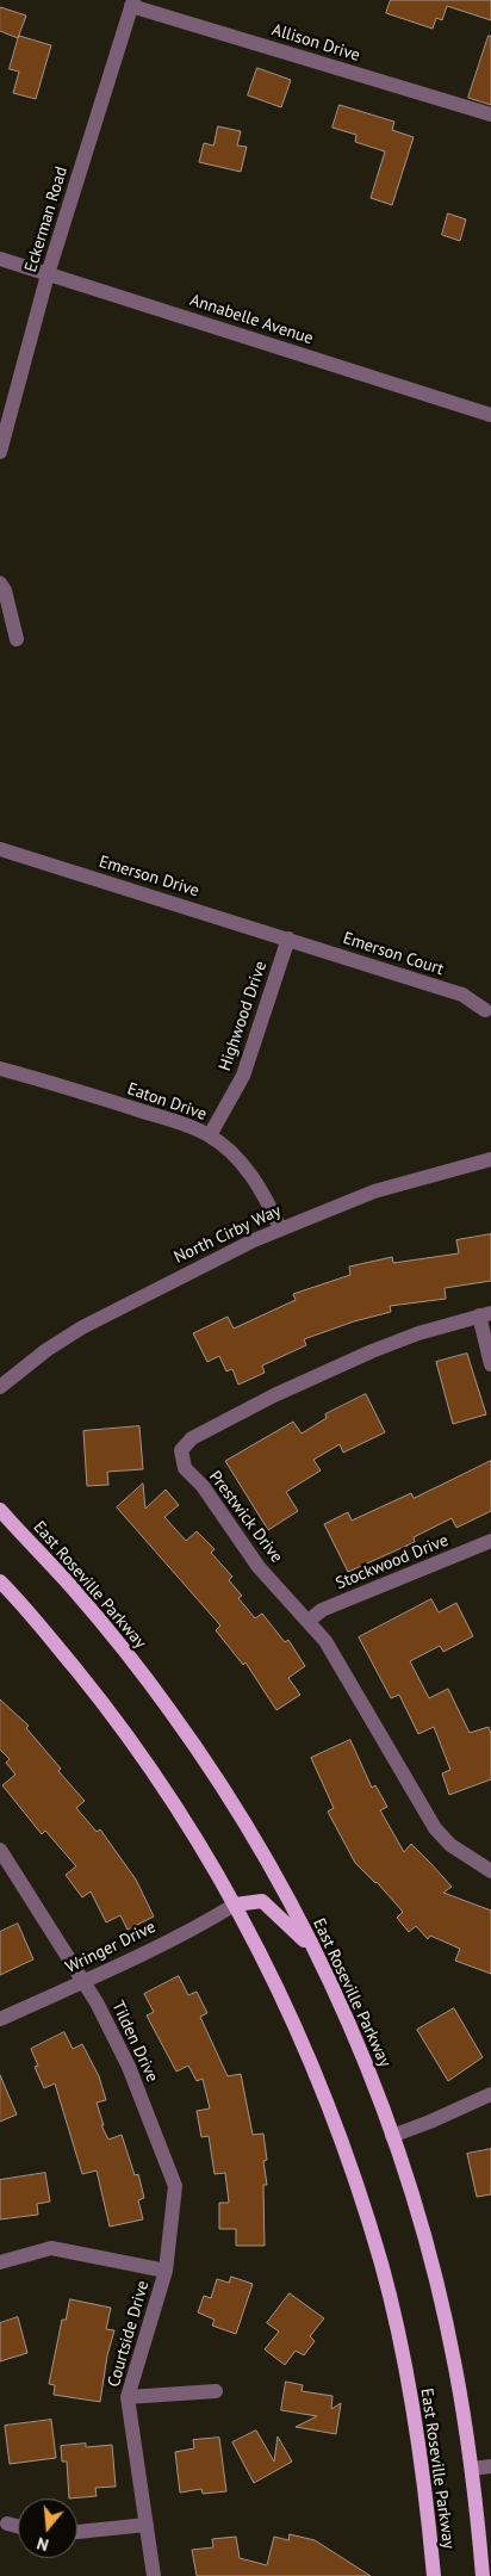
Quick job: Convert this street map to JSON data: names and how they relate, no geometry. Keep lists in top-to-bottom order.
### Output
{
  "streets": {
    "main road": ["East Roseville Parkway"],
    "street": [
      "Allison Drive",
      "Eckerman Road",
      "Annabelle Avenue",
      "Emerson Drive",
      "Emerson Court",
      "Highwood Drive",
      "Eaton Drive",
      "North Cirby Way",
      "Prestwick Drive",
      "Stockwood Drive",
      "Wringer Drive",
      "Tilden Drive",
      "Courtside Drive"
    ]
  },
  "crossings": [
    ["Allison Drive", "Eckerman Road"],
    ["Eckerman Road", "Annabelle Avenue"],
    ["Emerson Drive", "Emerson Court"],
    ["Emerson Drive", "Highwood Drive"],
    ["Emerson Court", "Highwood Drive"],
    ["Highwood Drive", "Eaton Drive"],
    ["Eaton Drive", "North Cirby Way"],
    ["Prestwick Drive", "Stockwood Drive"],
    ["East Roseville Parkway", "Wringer Drive"],
    ["Wringer Drive", "Tilden Drive"],
    ["Tilden Drive", "Courtside Drive"]
  ],
  "north": "bottom"
}
